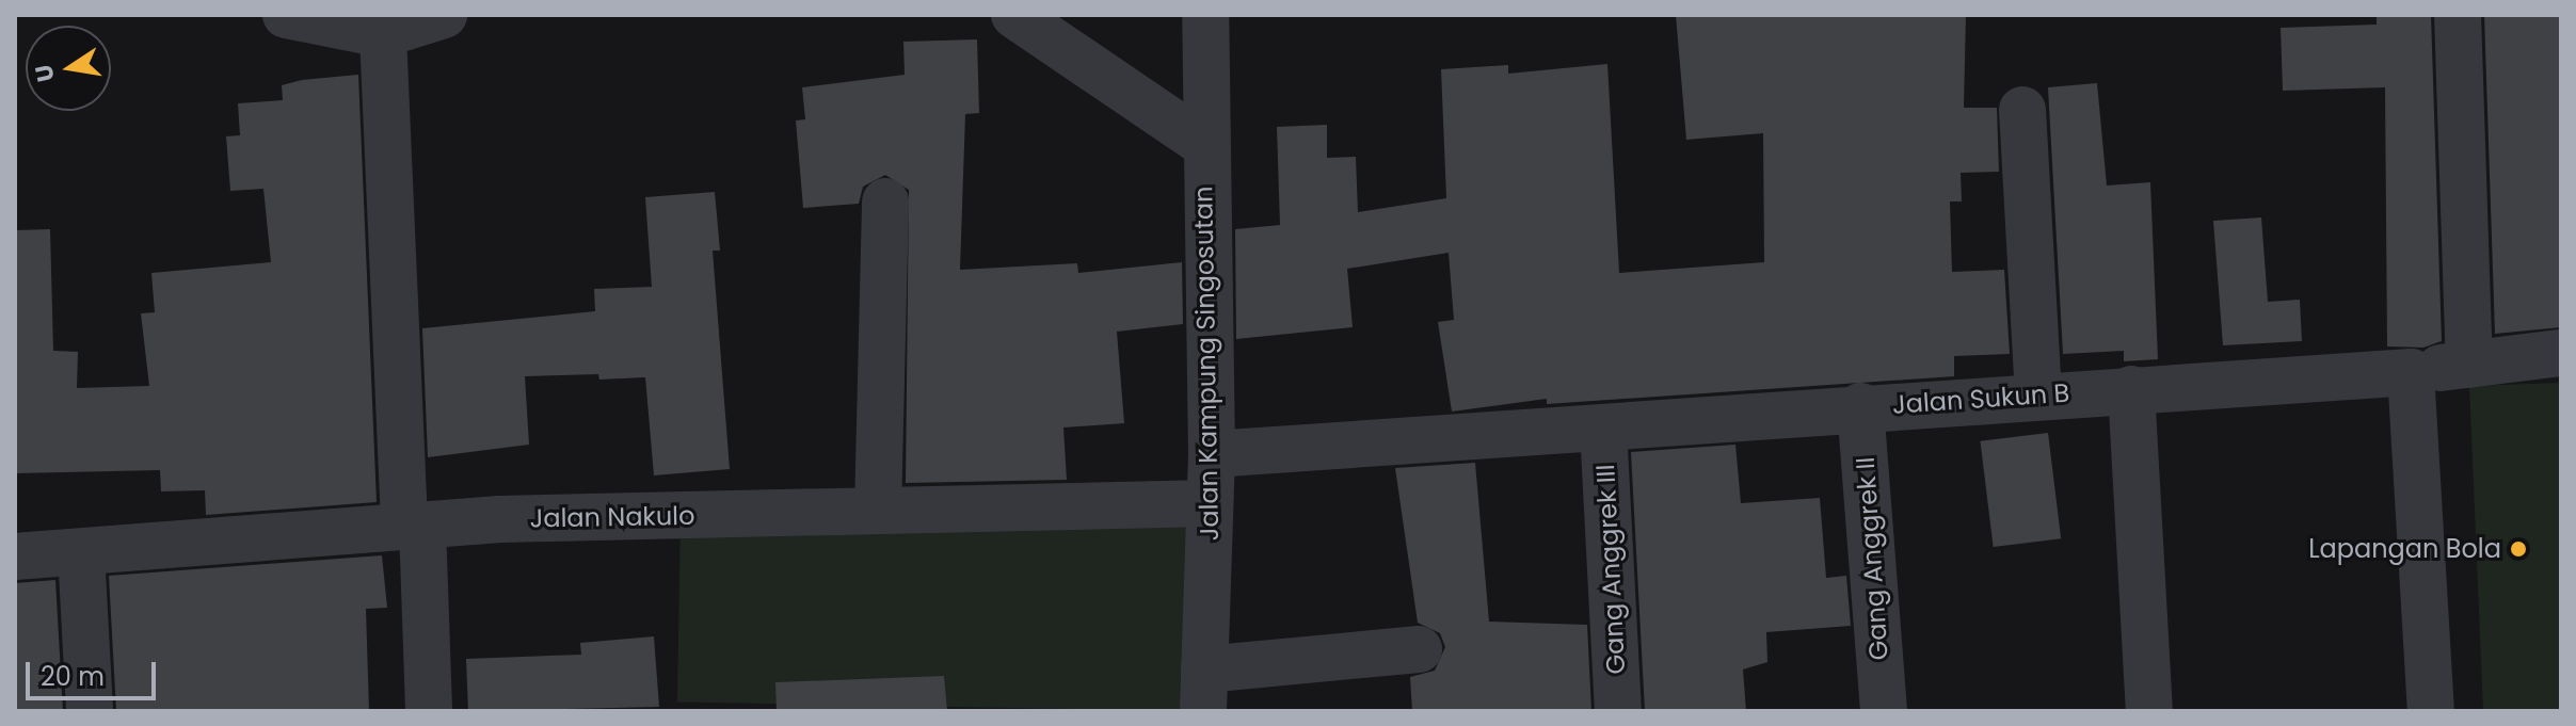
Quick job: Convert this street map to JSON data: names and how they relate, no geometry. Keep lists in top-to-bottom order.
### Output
{
  "streets": {
    "street": [
      "Jalan Kampung Singosutan",
      "Jalan Sukun B",
      "Jalan Nakulo",
      "Gang Anggrek II",
      "Gang Anggrek III"
    ]
  },
  "crossings": [
    ["Jalan Kampung Singosutan", "Jalan Sukun B"],
    ["Jalan Kampung Singosutan", "Jalan Nakulo"],
    ["Jalan Sukun B", "Gang Anggrek II"],
    ["Jalan Sukun B", "Gang Anggrek III"]
  ],
  "places": ["Lapangan Bola"],
  "scale_bar": "20 m",
  "north": "left"
}
